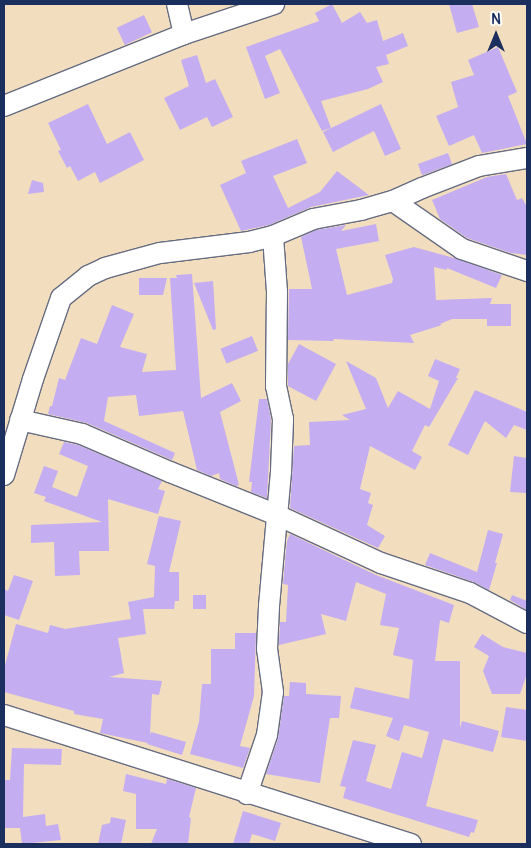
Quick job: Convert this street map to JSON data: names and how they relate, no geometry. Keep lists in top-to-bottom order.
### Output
{
  "north": "top"
}
